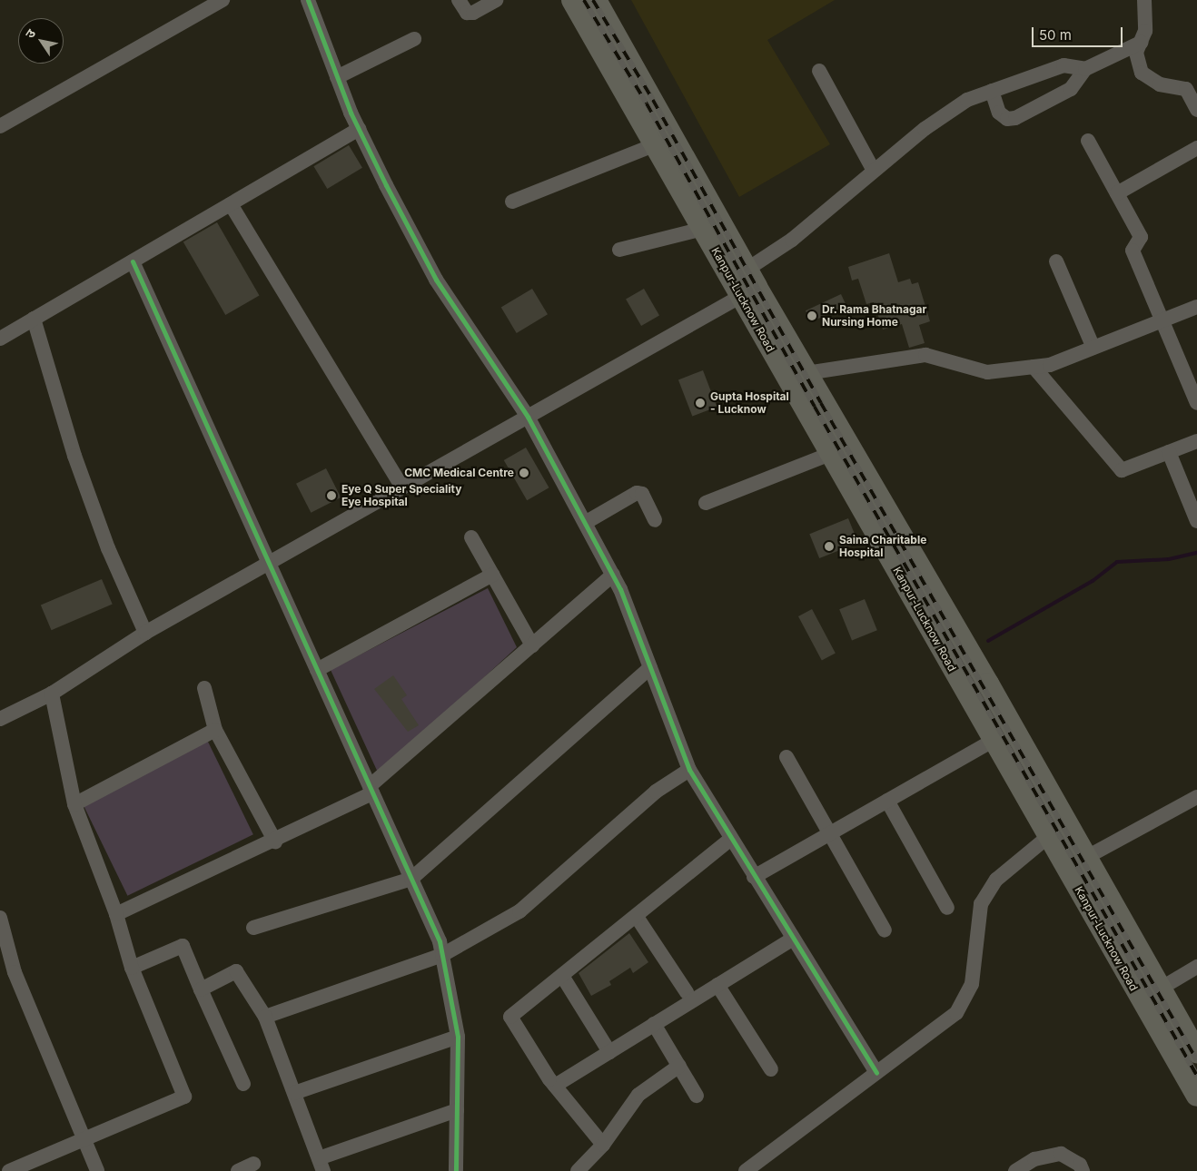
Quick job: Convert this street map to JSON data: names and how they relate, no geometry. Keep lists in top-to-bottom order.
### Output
{
  "streets": {
    "highway": ["Kanpur-Lucknow Road"]
  },
  "places": [
    "Dr. Rama Bhatnagar Nursing Home",
    "Gupta Hospital - Lucknow",
    "CMC Medical Centre",
    "Eye Q Super Speciality Eye Hospital",
    "Saina Charitable Hospital"
  ],
  "scale_bar": "50 m",
  "north": "top left"
}
